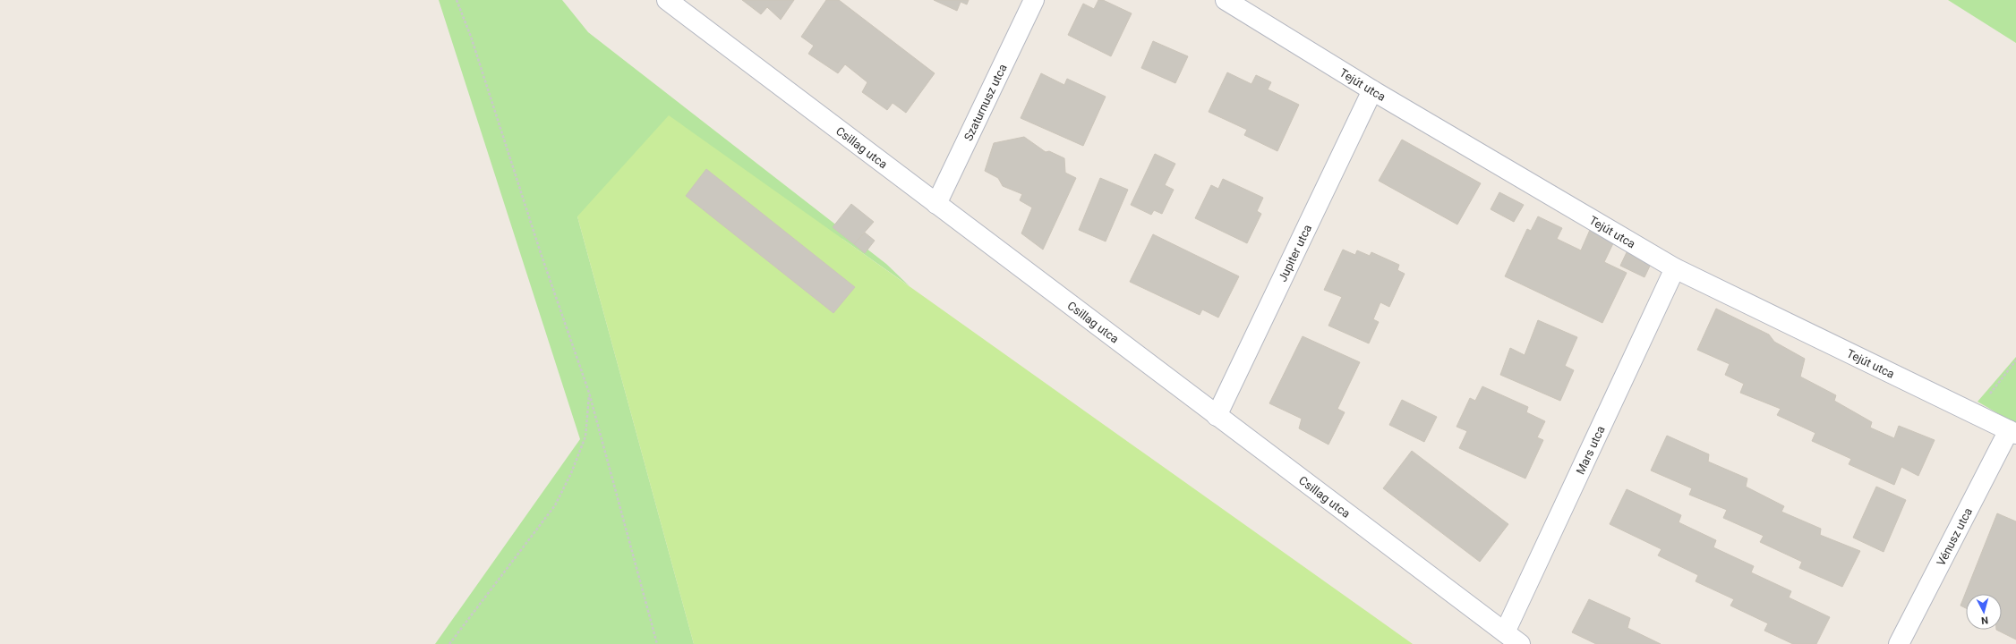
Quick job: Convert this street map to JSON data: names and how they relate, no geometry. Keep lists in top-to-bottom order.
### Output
{
  "streets": {
    "street": [
      "Tejút utca",
      "Szaturnusz utca",
      "Csillag utca",
      "Jupiter utca",
      "Mars utca",
      "Vénusz utca"
    ]
  },
  "crossings": [
    ["Tejút utca", "Jupiter utca"],
    ["Tejút utca", "Mars utca"],
    ["Tejút utca", "Vénusz utca"],
    ["Szaturnusz utca", "Csillag utca"],
    ["Csillag utca", "Jupiter utca"],
    ["Csillag utca", "Mars utca"]
  ],
  "north": "bottom"
}
